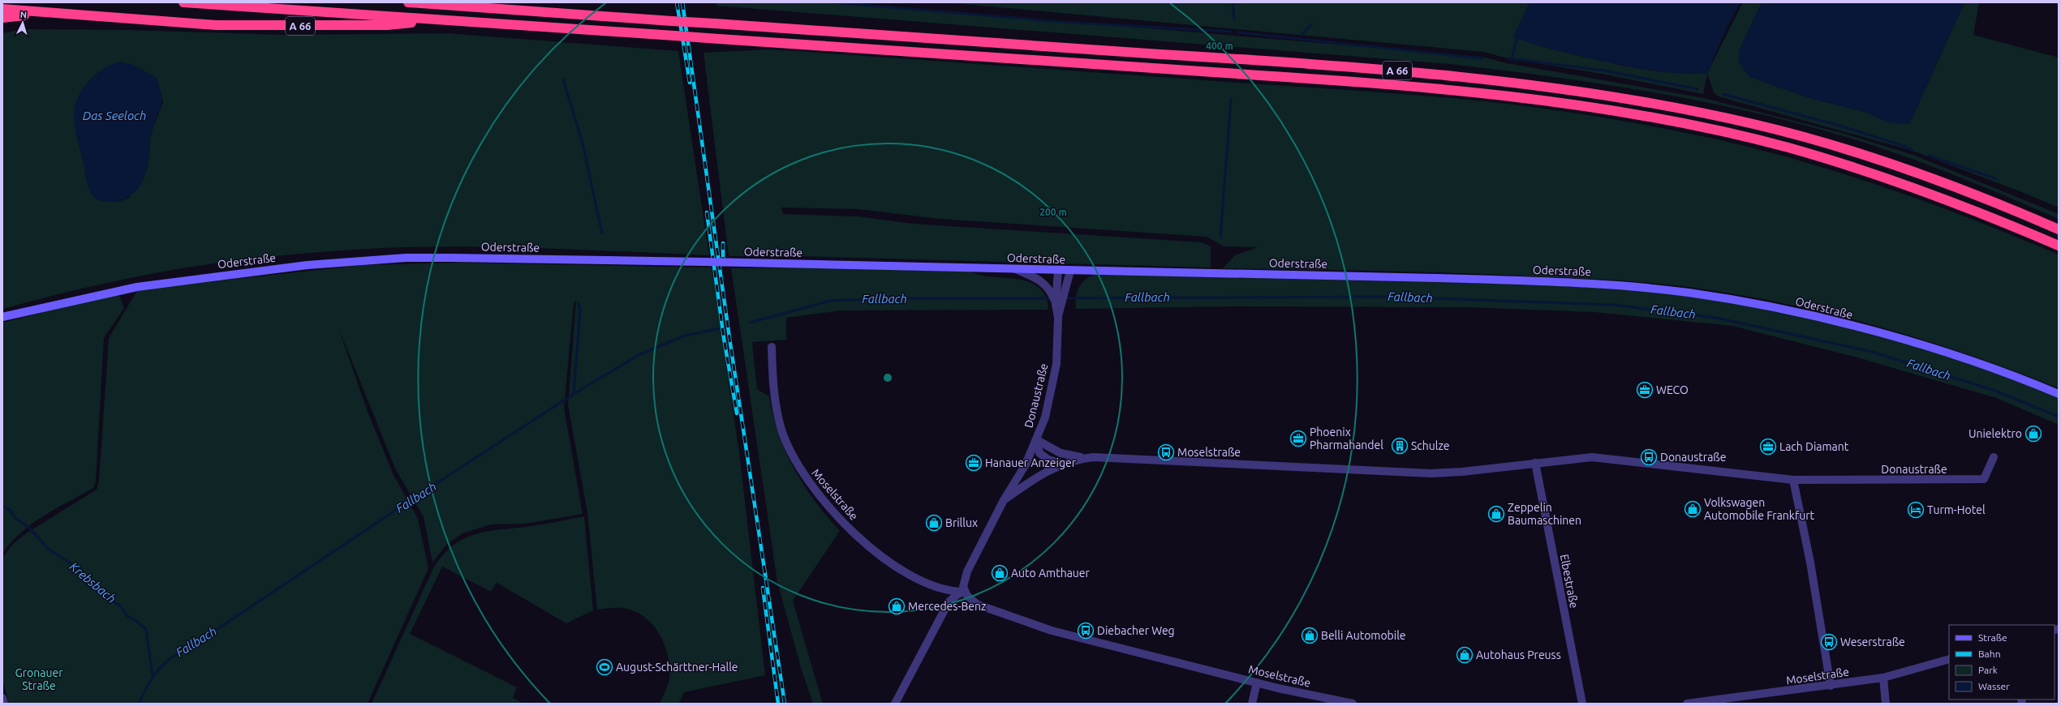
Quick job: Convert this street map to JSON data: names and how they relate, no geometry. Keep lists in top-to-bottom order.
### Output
{
  "streets": {
    "highway": ["A 66"],
    "street": [
      "Oderstraße",
      "Donaustraße",
      "Moselstraße",
      "Elbestraße"
    ]
  },
  "crossings": [
    ["Oderstraße", "Donaustraße"],
    ["Donaustraße", "Elbestraße"]
  ],
  "water": ["Das Seeloch", "Fallbach", "Krebsbach"],
  "parks": ["Gronauer Straße"],
  "places": {
    "office": [
      "WECO",
      "Phoenix Pharmahandel",
      "Lach Diamant",
      "Hanauer Anzeiger"
    ],
    "shop": [
      "Unielektro",
      "Volkswagen Automobile Frankfurt",
      "Zeppelin Baumaschinen",
      "Brillux",
      "Auto Amthauer",
      "Mercedes-Benz",
      "Belli Automobile",
      "Autohaus Preuss"
    ],
    "building": ["Schulze"],
    "bus stop": [
      "Moselstraße",
      "Donaustraße",
      "Diebacher Weg",
      "Weserstraße"
    ],
    "hotel": ["Turm-Hotel"],
    "sports": ["August-Schärttner-Halle"]
  },
  "legend": [
    "Straße",
    "Bahn",
    "Park",
    "Wasser"
  ],
  "north": "top",
  "rings": ["400 m", "200 m"]
}
